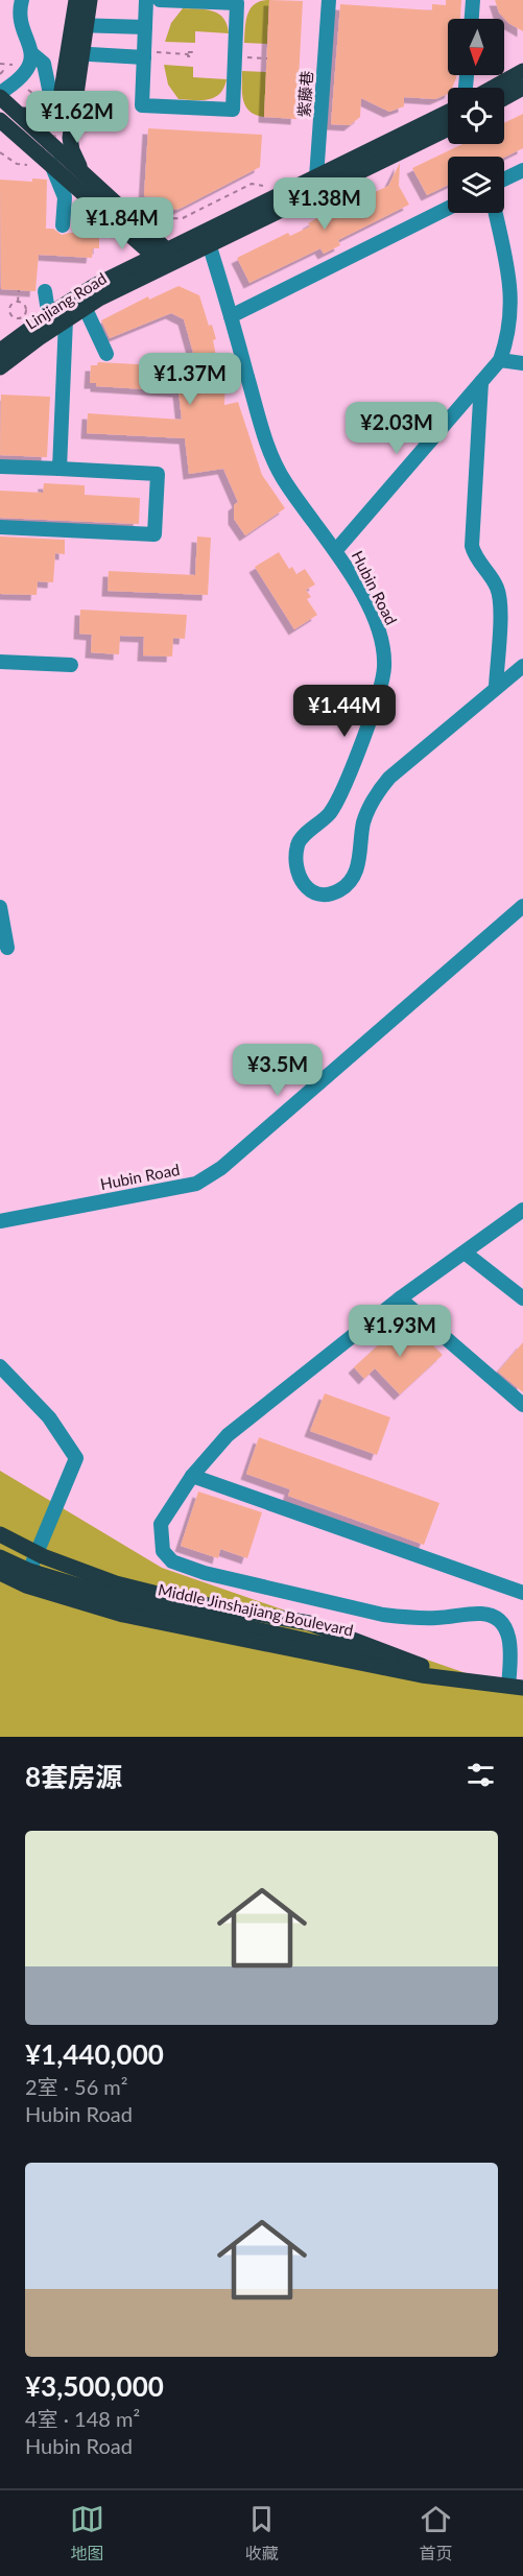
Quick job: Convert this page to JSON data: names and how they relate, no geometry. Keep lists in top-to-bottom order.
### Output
{
  "streets": {
    "main road": ["Linjiang Road", "Middle Jinshajiang Boulevard"],
    "street": ["紫藤巷", "Hubin Road"]
  },
  "crossings": [
    ["紫藤巷", "Linjiang Road"],
    ["Linjiang Road", "Hubin Road"]
  ],
  "north": "bottom",
  "page": {
    "price": [
      "¥1.62M",
      "¥1.38M",
      "¥1.84M",
      "¥1.37M",
      "¥2.03M",
      "¥1.44M",
      "¥3.5M",
      "¥1.93M"
    ],
    "heading": "8套房源",
    "list": [
      {
        "name": "¥1,440,000",
        "note": "2室 · 56 m² · Hubin Road"
      },
      {
        "name": "¥3,500,000",
        "note": "4室 · 148 m² · Hubin Road"
      }
    ],
    "tabs": ["地图", "收藏", "首页"]
  }
}
